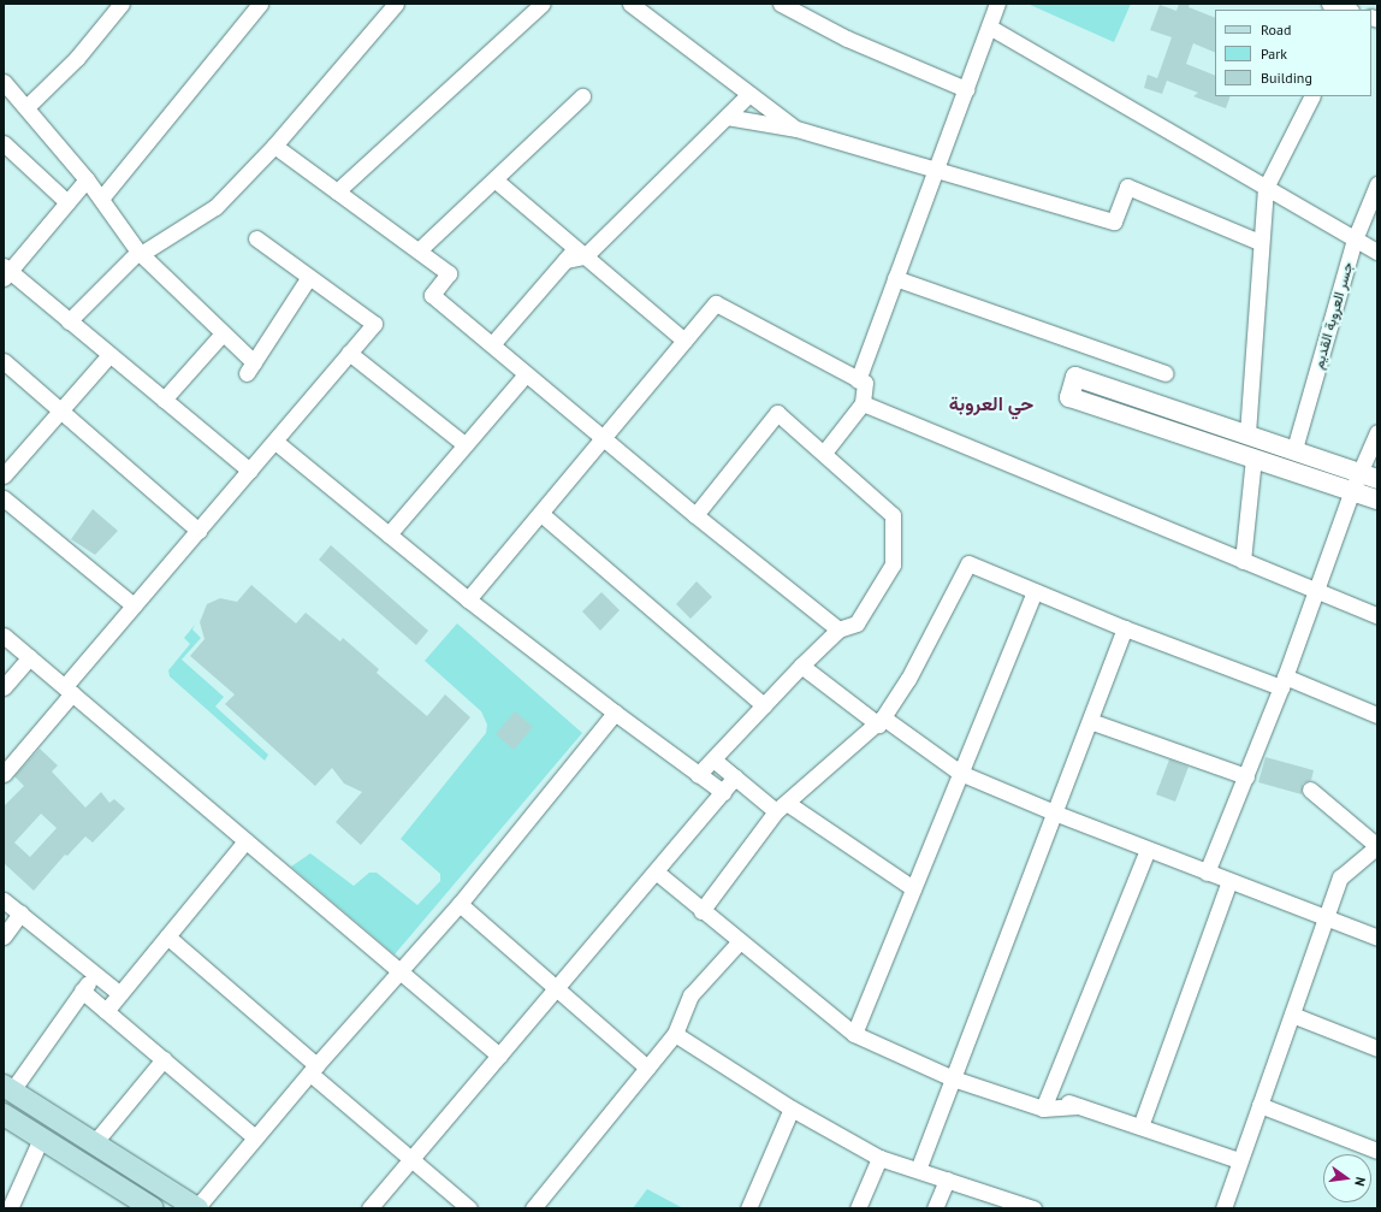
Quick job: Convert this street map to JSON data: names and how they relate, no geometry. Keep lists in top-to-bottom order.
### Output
{
  "streets": {
    "street": ["جسر العروبة القديم"]
  },
  "districts": ["حي العروبة"],
  "legend": ["Road", "Park", "Building"],
  "north": "right"
}
